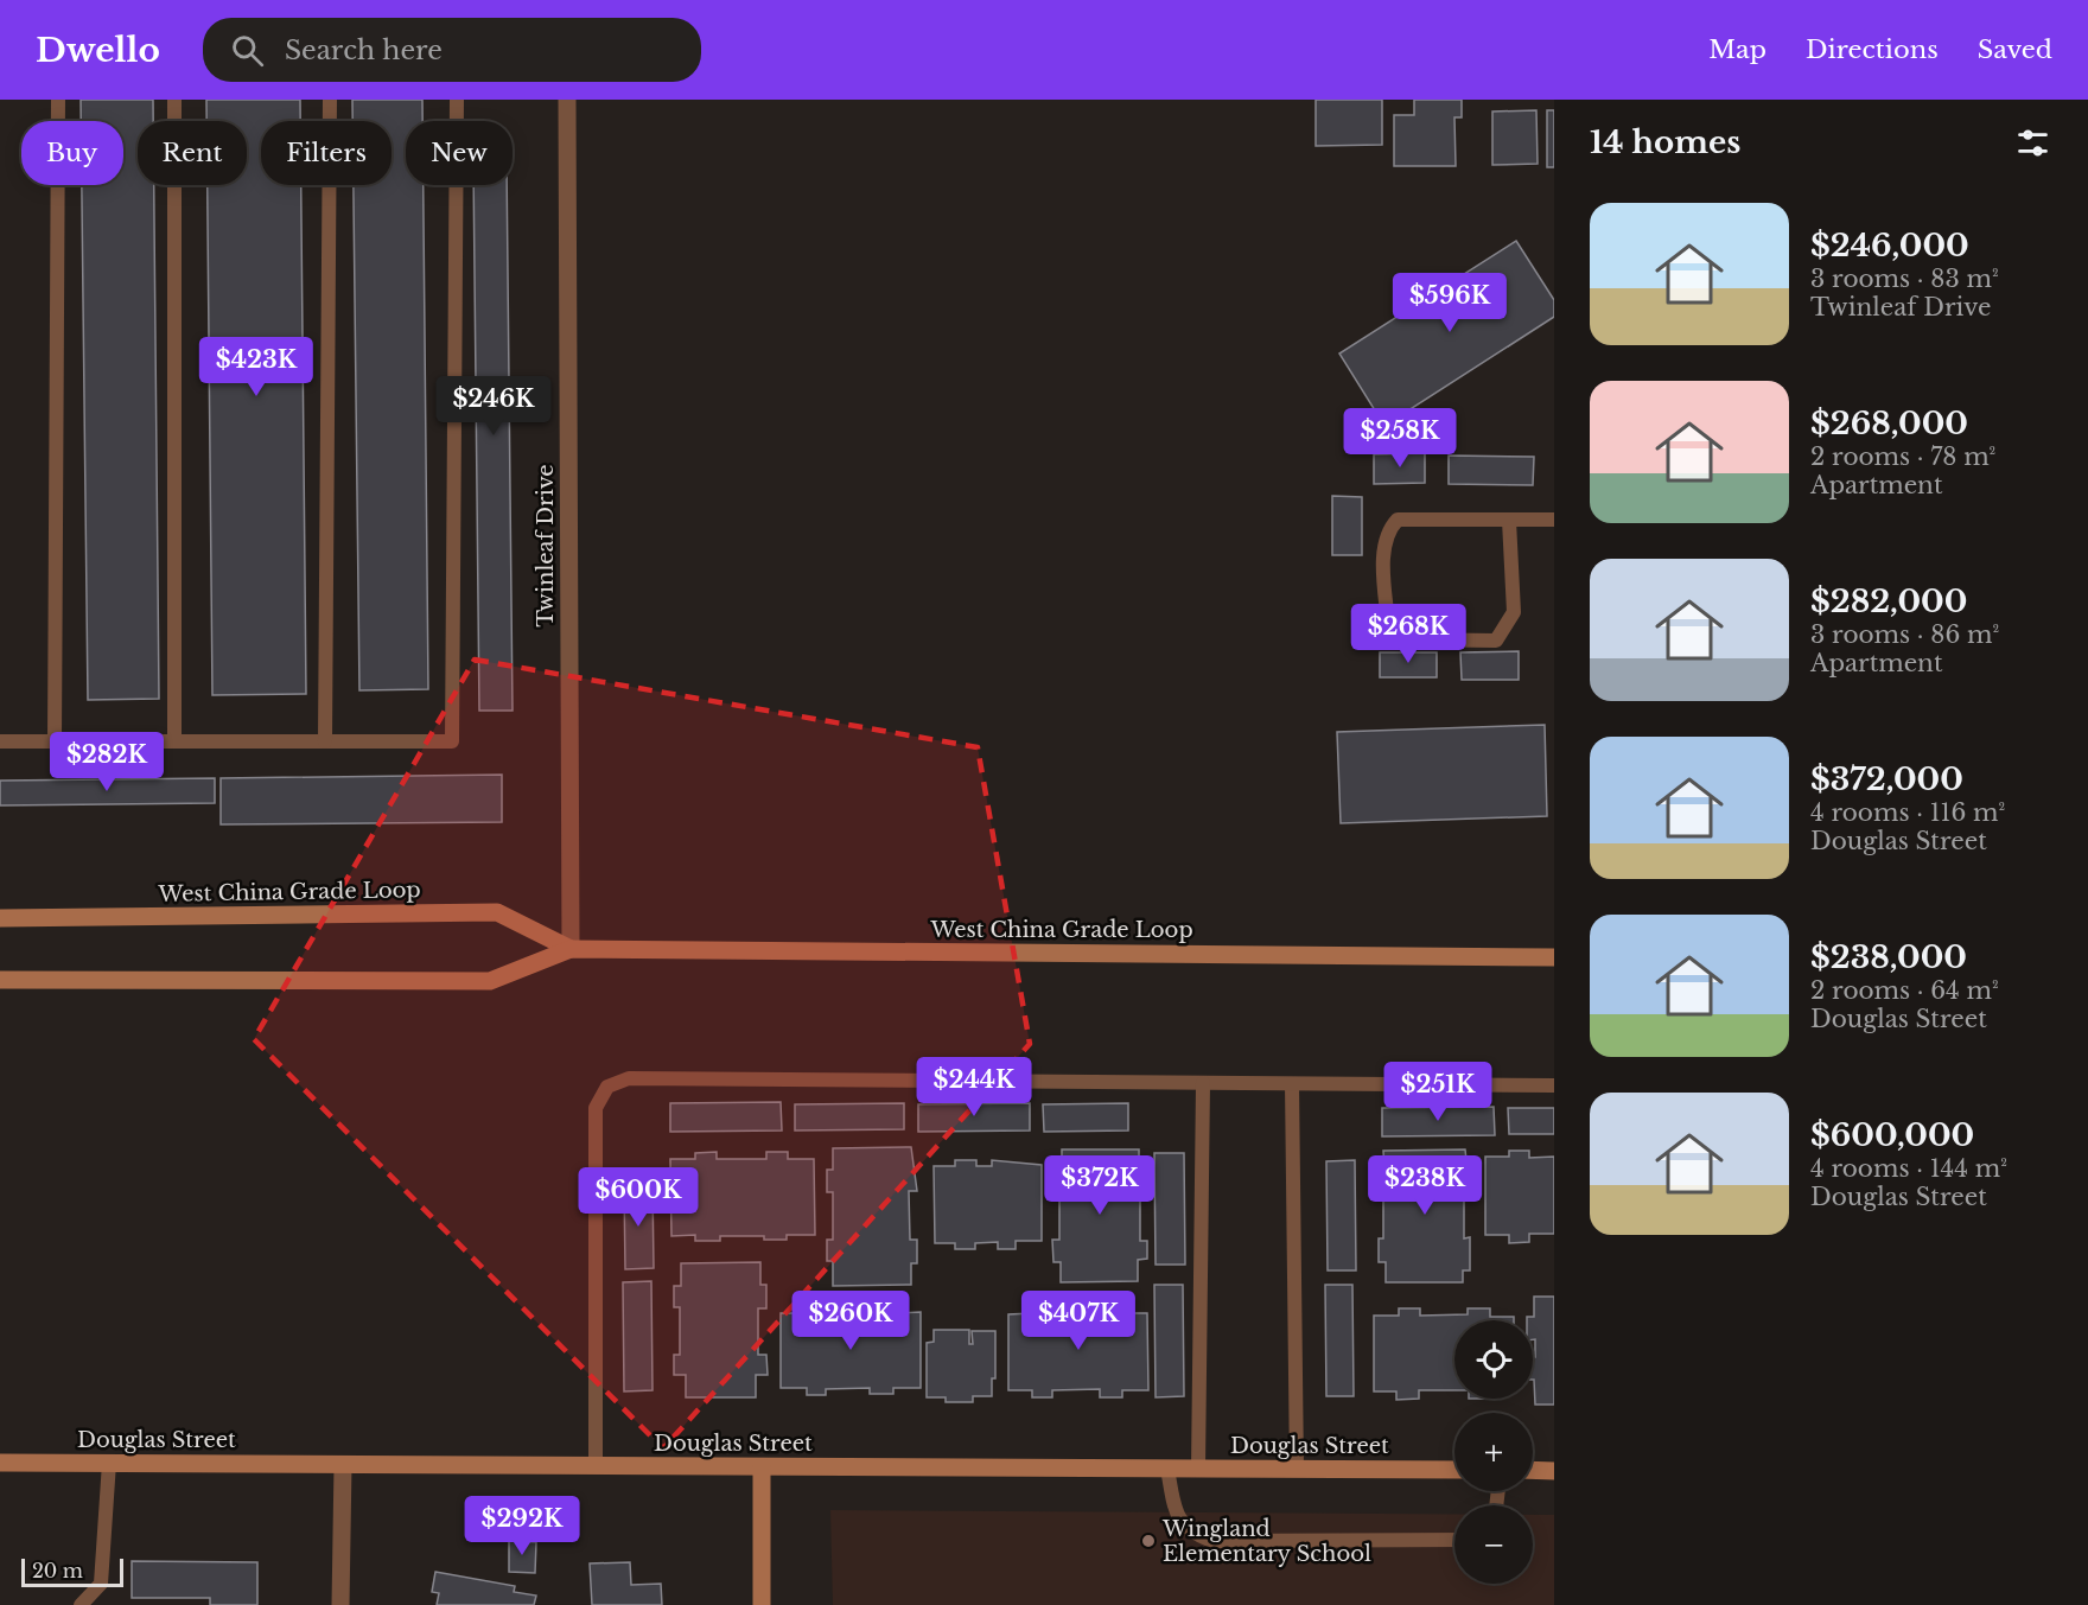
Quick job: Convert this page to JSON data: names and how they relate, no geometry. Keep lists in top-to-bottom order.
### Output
{
  "streets": {
    "main road": ["West China Grade Loop", "Douglas Street"],
    "street": ["Twinleaf Drive"]
  },
  "crossings": [
    ["Twinleaf Drive", "West China Grade Loop"]
  ],
  "places": ["Wingland Elementary School"],
  "scale_bar": "20 m",
  "page": {
    "header": "Dwello",
    "search": "Search here",
    "nav": ["Map", "Directions", "Saved"],
    "heading": "14 homes",
    "chip": [
      "Buy",
      "Rent",
      "Filters",
      "New"
    ],
    "list": [
      {
        "name": "$246,000",
        "note": "3 rooms · 83 m² · Twinleaf Drive"
      },
      {
        "name": "$268,000",
        "note": "2 rooms · 78 m² · Apartment"
      },
      {
        "name": "$282,000",
        "note": "3 rooms · 86 m² · Apartment"
      },
      {
        "name": "$372,000",
        "note": "4 rooms · 116 m² · Douglas Street"
      },
      {
        "name": "$238,000",
        "note": "2 rooms · 64 m² · Douglas Street"
      },
      {
        "name": "$600,000",
        "note": "4 rooms · 144 m² · Douglas Street"
      }
    ],
    "price": [
      "$596K",
      "$423K",
      "$246K",
      "$258K",
      "$268K",
      "$282K",
      "$244K",
      "$251K",
      "$372K",
      "$238K",
      "$600K",
      "$260K",
      "$407K",
      "$292K"
    ],
    "map_buttons": ["+", "−"],
    "scale": "20 m"
  }
}
